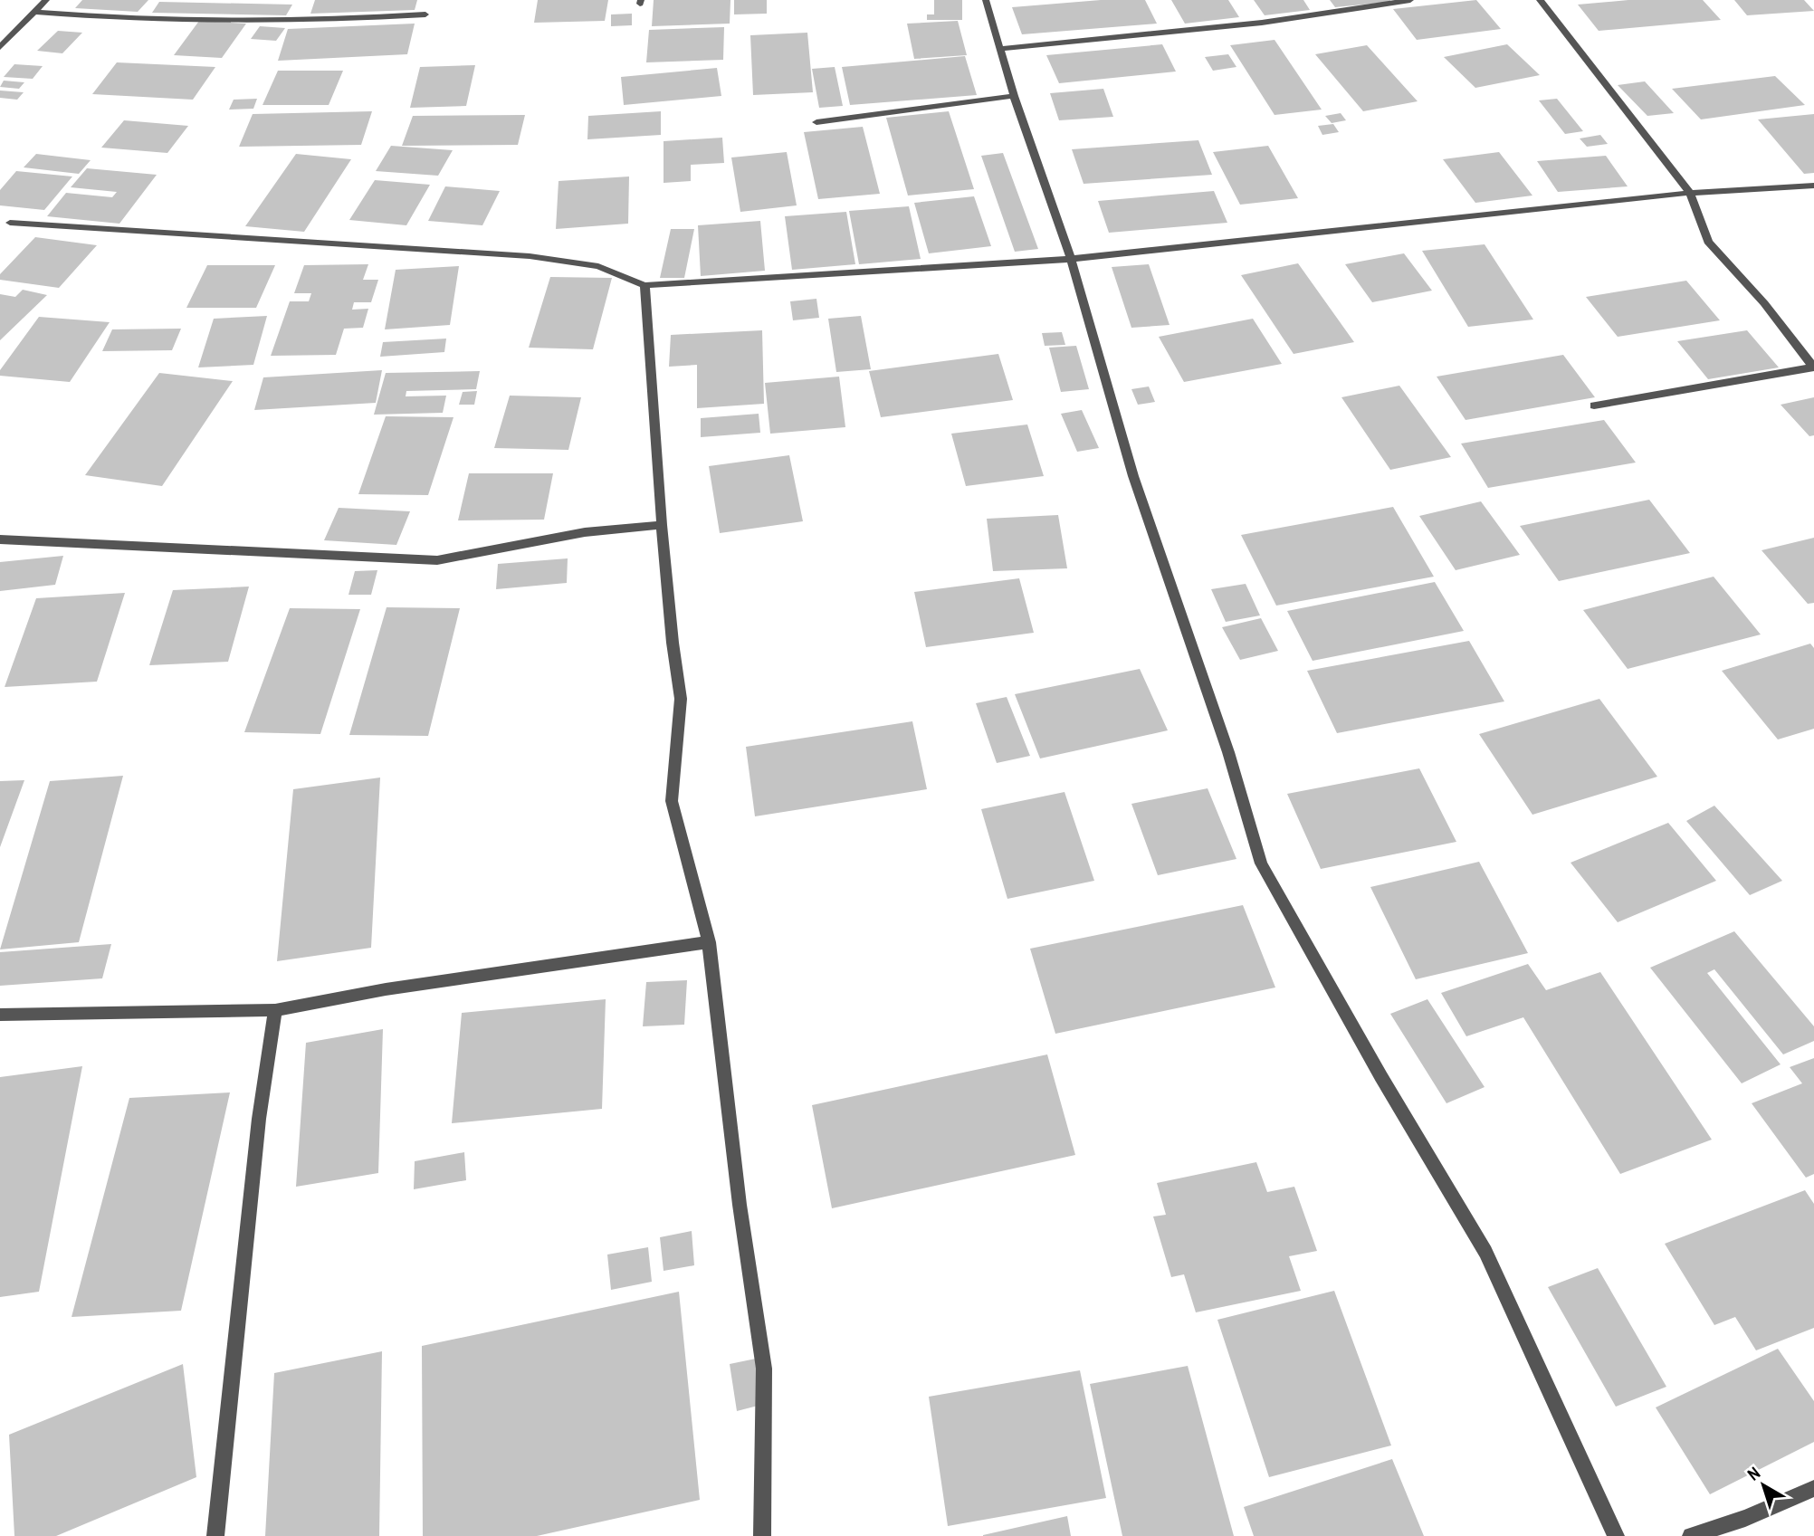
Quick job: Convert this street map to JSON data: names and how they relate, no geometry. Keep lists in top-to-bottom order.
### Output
{
  "north": "top left"
}
